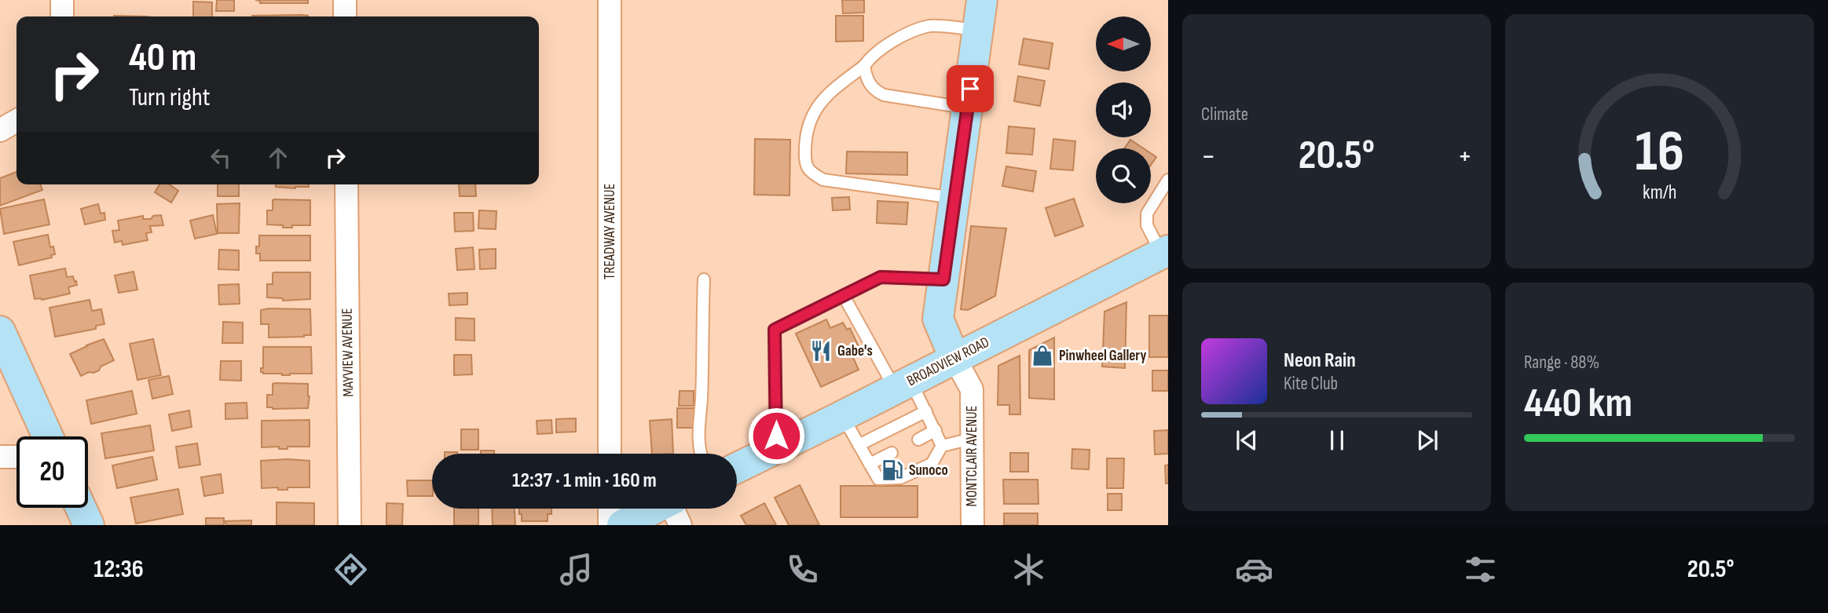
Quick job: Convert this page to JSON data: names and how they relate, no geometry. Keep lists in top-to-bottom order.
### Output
{
  "streets": {
    "street": [
      "TREADWAY AVENUE",
      "MAYVIEW AVENUE",
      "BROADVIEW ROAD",
      "MONTCLAIR AVENUE"
    ]
  },
  "crossings": [
    ["BROADVIEW ROAD", "MONTCLAIR AVENUE"]
  ],
  "places": {
    "restaurant": ["Gabe's"],
    "shop": ["Pinwheel Gallery"],
    "fuel station": ["Sunoco"]
  },
  "north": "left",
  "page": {
    "tile": [
      "Climate",
      ["Range · 88%", "440 km"]
    ],
    "turn": ["40 m", "Turn right"],
    "heat": ["−", "20.5°", "+"],
    "song": ["Neon Rain", "Kite Club"],
    "limit": "20",
    "trip": "12:37 · 1 min · 160 m",
    "tabs": ["12:36", "20.5°"],
    "gauge": ["16", "km/h"]
  }
}
